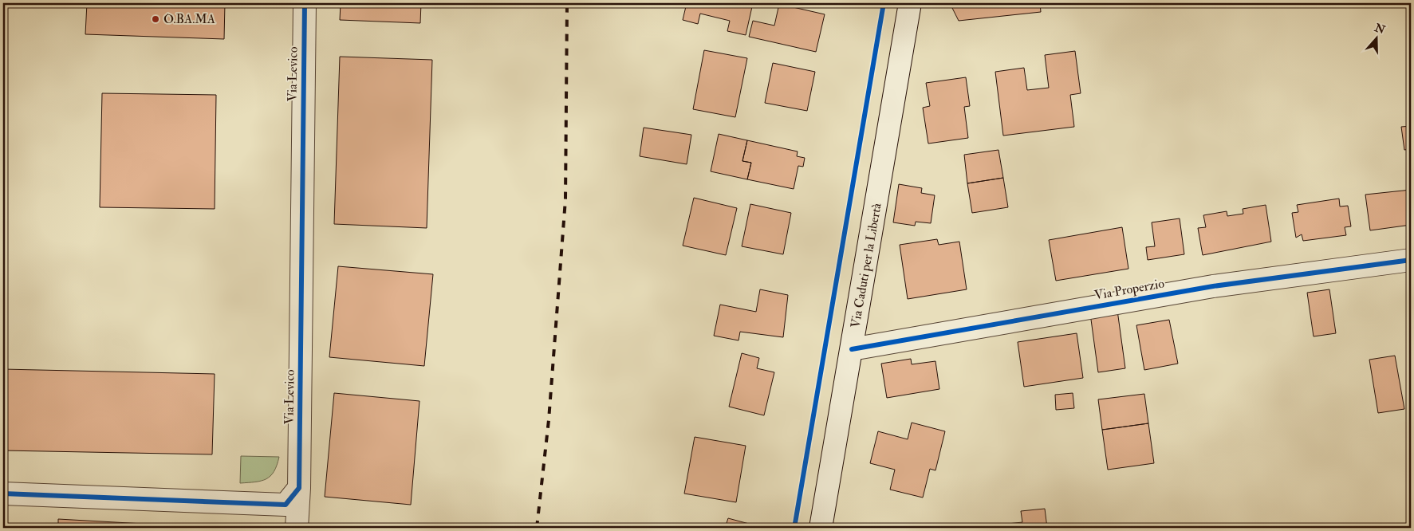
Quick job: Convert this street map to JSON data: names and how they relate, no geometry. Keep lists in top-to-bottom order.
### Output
{
  "streets": {
    "street": ["Via Levico", "Via Caduti per la Libertà", "Via Properzio"]
  },
  "crossings": [
    ["Via Caduti per la Libertà", "Via Properzio"]
  ],
  "places": ["O.BA.MA"],
  "north": "top"
}
